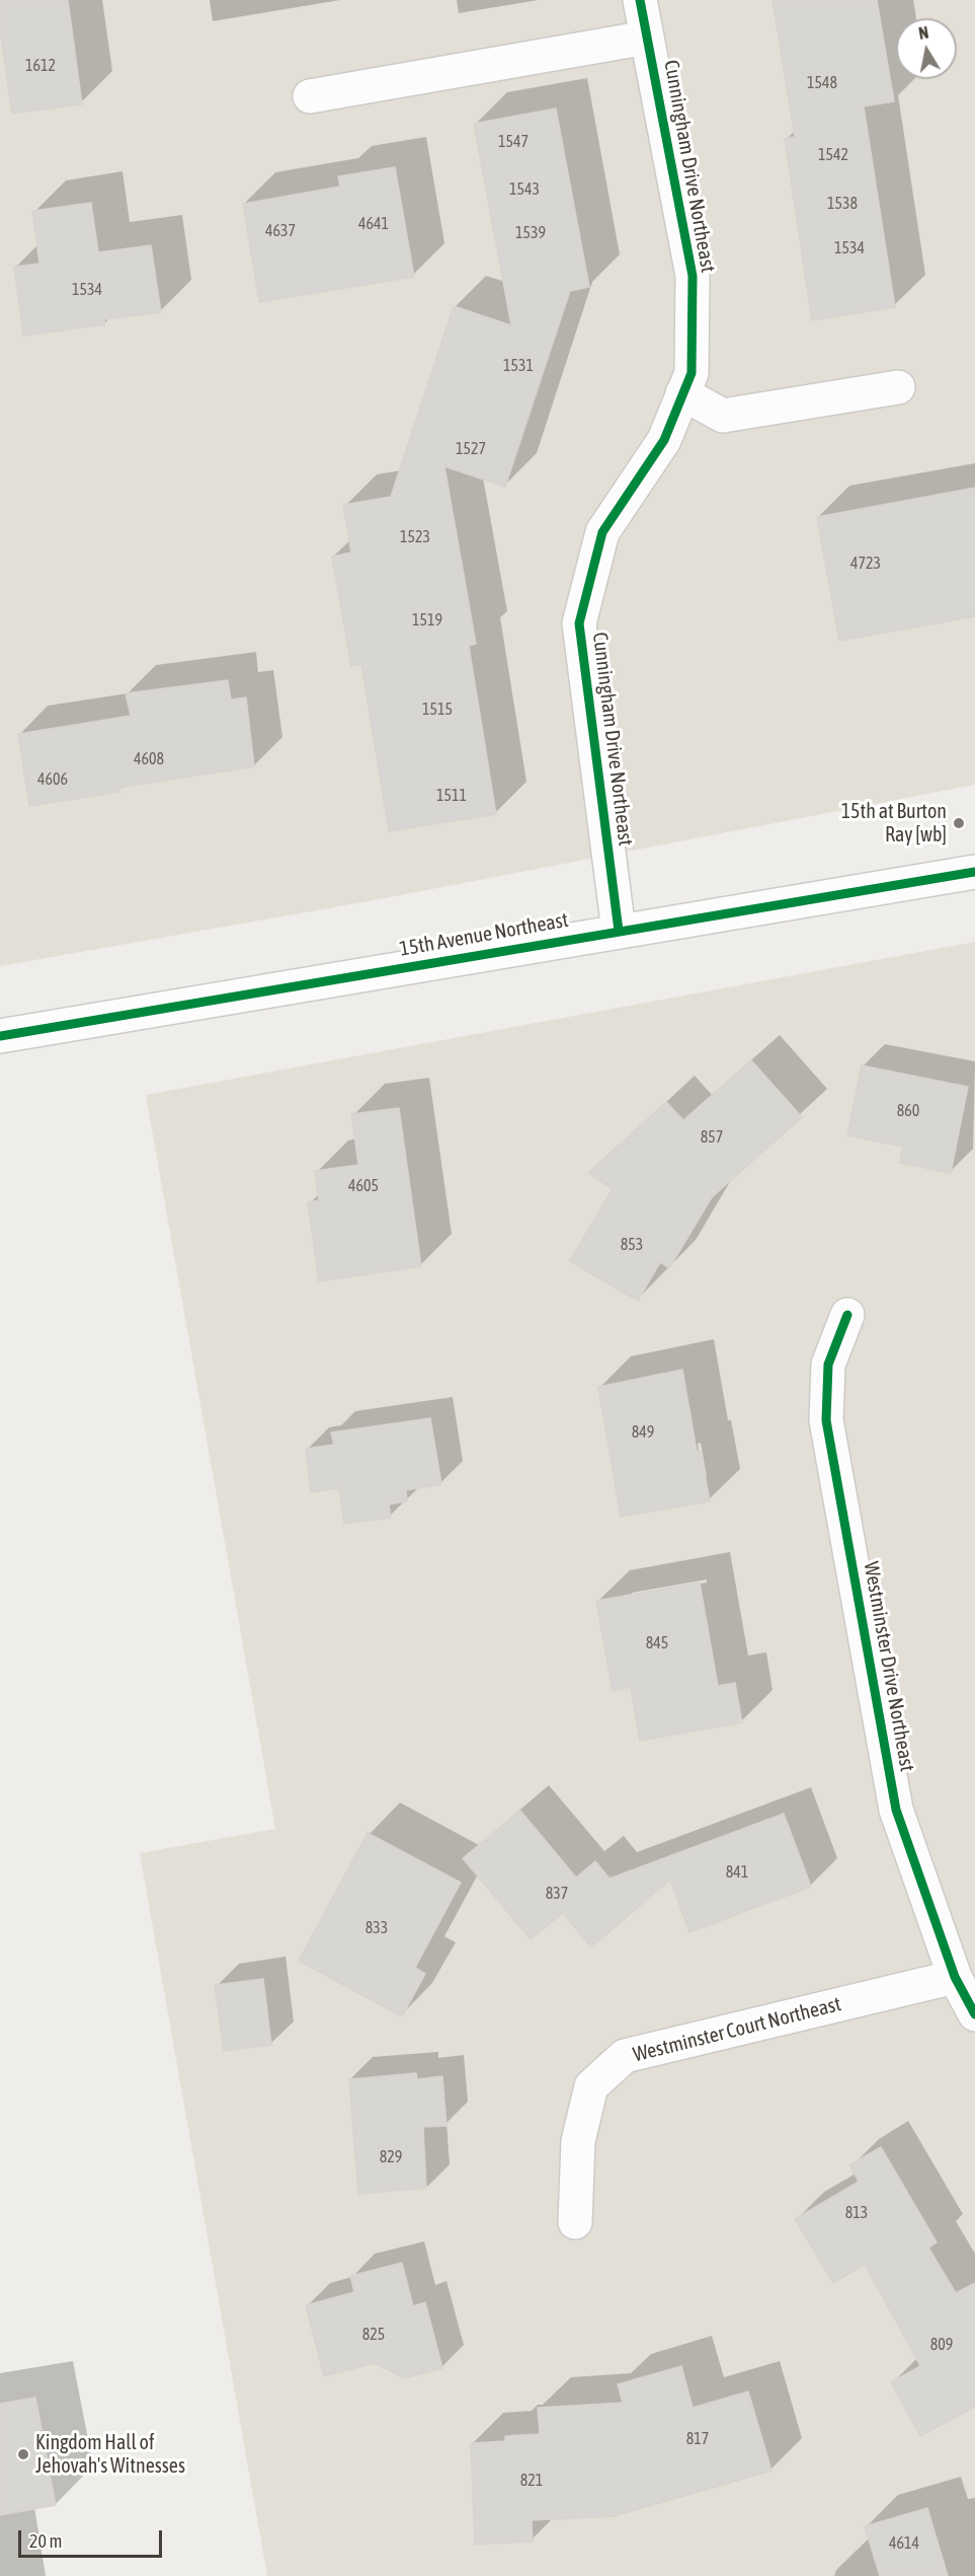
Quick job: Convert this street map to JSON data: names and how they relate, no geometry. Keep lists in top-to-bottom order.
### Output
{
  "streets": {
    "street": [
      "Cunningham Drive Northeast",
      "15th Avenue Northeast",
      "Westminster Drive Northeast",
      "Westminster Court Northeast"
    ]
  },
  "crossings": [
    ["Cunningham Drive Northeast", "15th Avenue Northeast"],
    ["Westminster Drive Northeast", "Westminster Court Northeast"]
  ],
  "places": ["15th at Burton Ray [wb]", "Kingdom Hall of Jehovah's Witnesses"],
  "house_numbers": [
    "1612",
    "1548",
    "1547",
    "1542",
    "1543",
    "1538",
    "4641",
    "4637",
    "1539",
    "1534",
    "1534",
    "1531",
    "1527",
    "1523",
    "4723",
    "1519",
    "1515",
    "4608",
    "4606",
    "1511",
    "860",
    "857",
    "4605",
    "853",
    "849",
    "845",
    "841",
    "837",
    "833",
    "829",
    "813",
    "825",
    "809",
    "817",
    "821",
    "4614"
  ],
  "scale_bar": "20 m",
  "north": "top"
}
